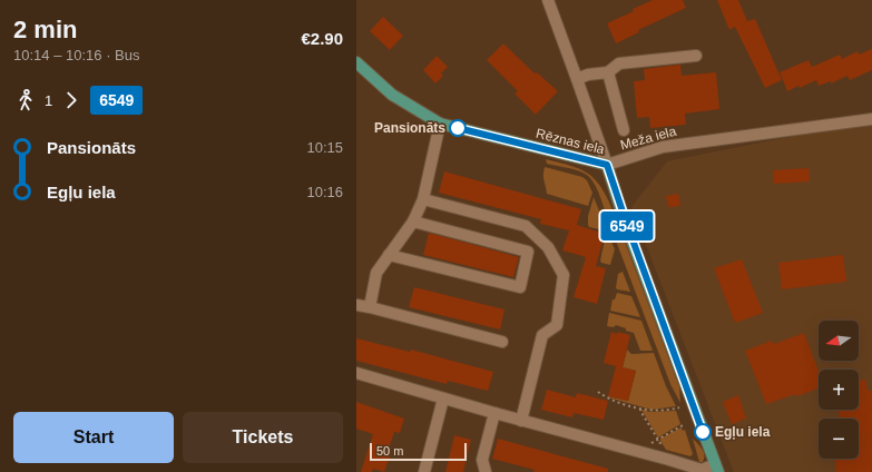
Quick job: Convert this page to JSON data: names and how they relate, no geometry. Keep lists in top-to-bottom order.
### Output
{
  "streets": {
    "main road": ["Rēznas iela"],
    "street": ["Meža iela"]
  },
  "crossings": [
    ["Meža iela", "Rēznas iela"]
  ],
  "places": ["Pansionāts", "Egļu iela"],
  "lines": ["bus line 6549"],
  "scale_bar": "50 m",
  "north": "left",
  "page": {
    "heading": ["2 min", "10:14 – 10:16 · Bus", "€2.90"],
    "on_map": "6549",
    "legs": ["1", "6549"],
    "list": [
      {
        "name": "Pansionāts",
        "value": "10:15"
      },
      {
        "name": "Egļu iela",
        "value": "10:16"
      }
    ],
    "map_buttons": ["+", "−"],
    "buttons": ["Start", "Tickets"],
    "scale": "50 m"
  }
}
